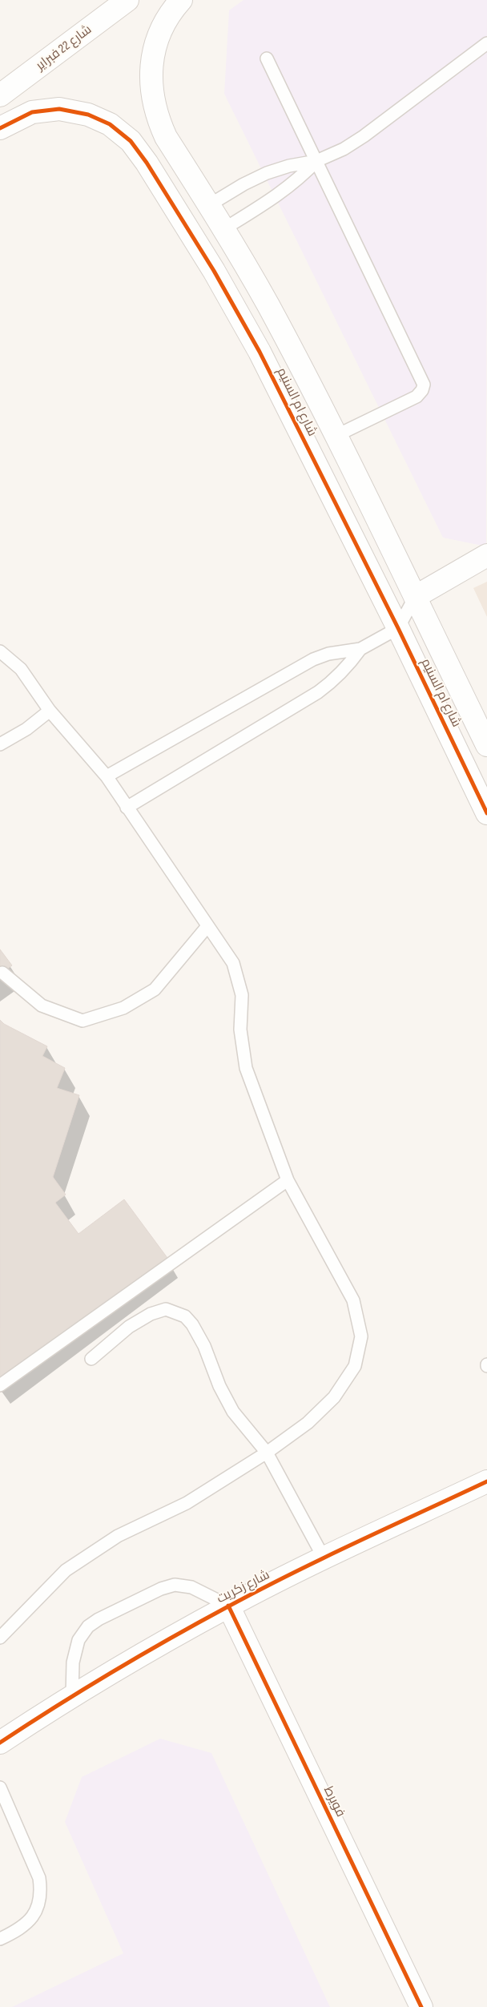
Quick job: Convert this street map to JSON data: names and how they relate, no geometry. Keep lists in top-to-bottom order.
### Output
{
  "streets": {
    "street": [
      "شارع 22 فبراير",
      "شارع ام السنيم",
      "شارع زكريت",
      "فويرط"
    ]
  },
  "crossings": [
    ["شارع زكريت", "فويرط"]
  ]
}
